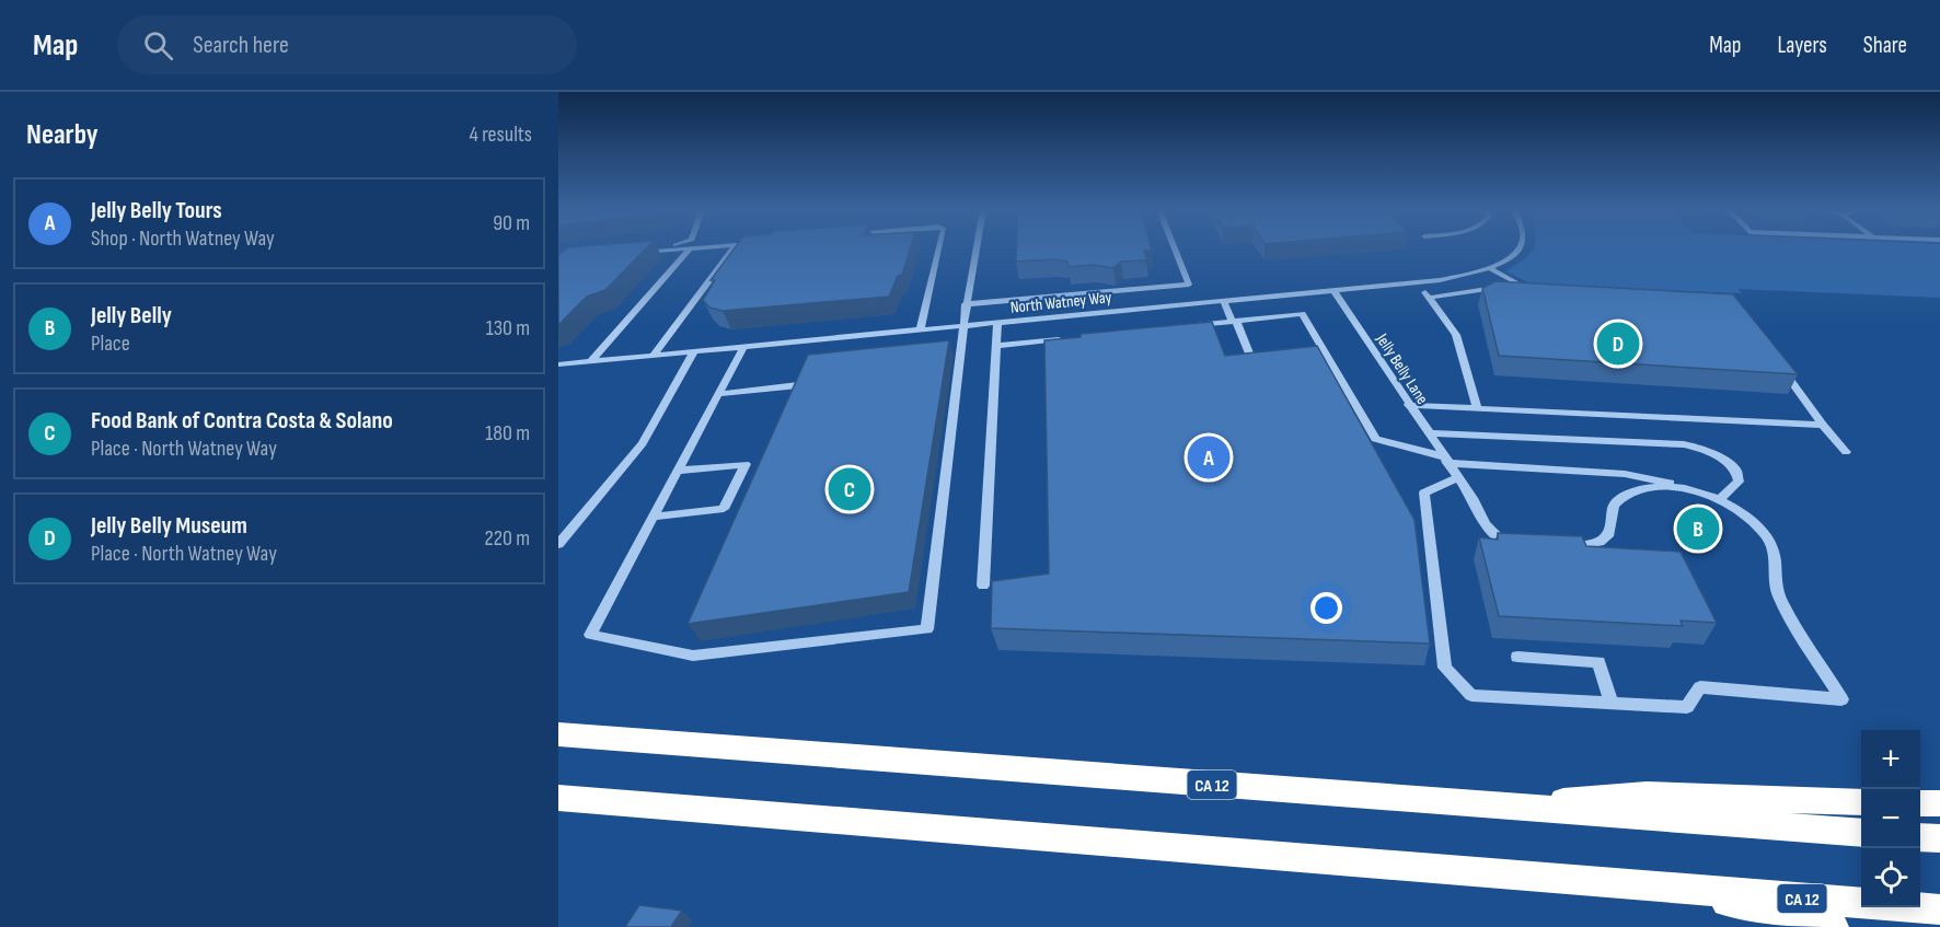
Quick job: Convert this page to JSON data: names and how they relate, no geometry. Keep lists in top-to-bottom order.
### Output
{
  "streets": {
    "highway": ["CA 12"],
    "street": ["North Watney Way", "Jelly Belly Lane"]
  },
  "crossings": [
    ["North Watney Way", "Jelly Belly Lane"]
  ],
  "page": {
    "header": "Map",
    "search": "Search here",
    "nav": ["Map", "Layers", "Share"],
    "heading": ["Nearby", "4 results"],
    "list": [
      {
        "mark": "A",
        "name": "Jelly Belly Tours",
        "note": "Shop · North Watney Way",
        "value": "90 m"
      },
      {
        "mark": "B",
        "name": "Jelly Belly",
        "note": "Place",
        "value": "130 m"
      },
      {
        "mark": "C",
        "name": "Food Bank of Contra Costa & Solano",
        "note": "Place · North Watney Way",
        "value": "180 m"
      },
      {
        "mark": "D",
        "name": "Jelly Belly Museum",
        "note": "Place · North Watney Way",
        "value": "220 m"
      }
    ],
    "pins": [
      "D",
      "A",
      "C",
      "B"
    ],
    "map_buttons": ["+", "−"]
  }
}
